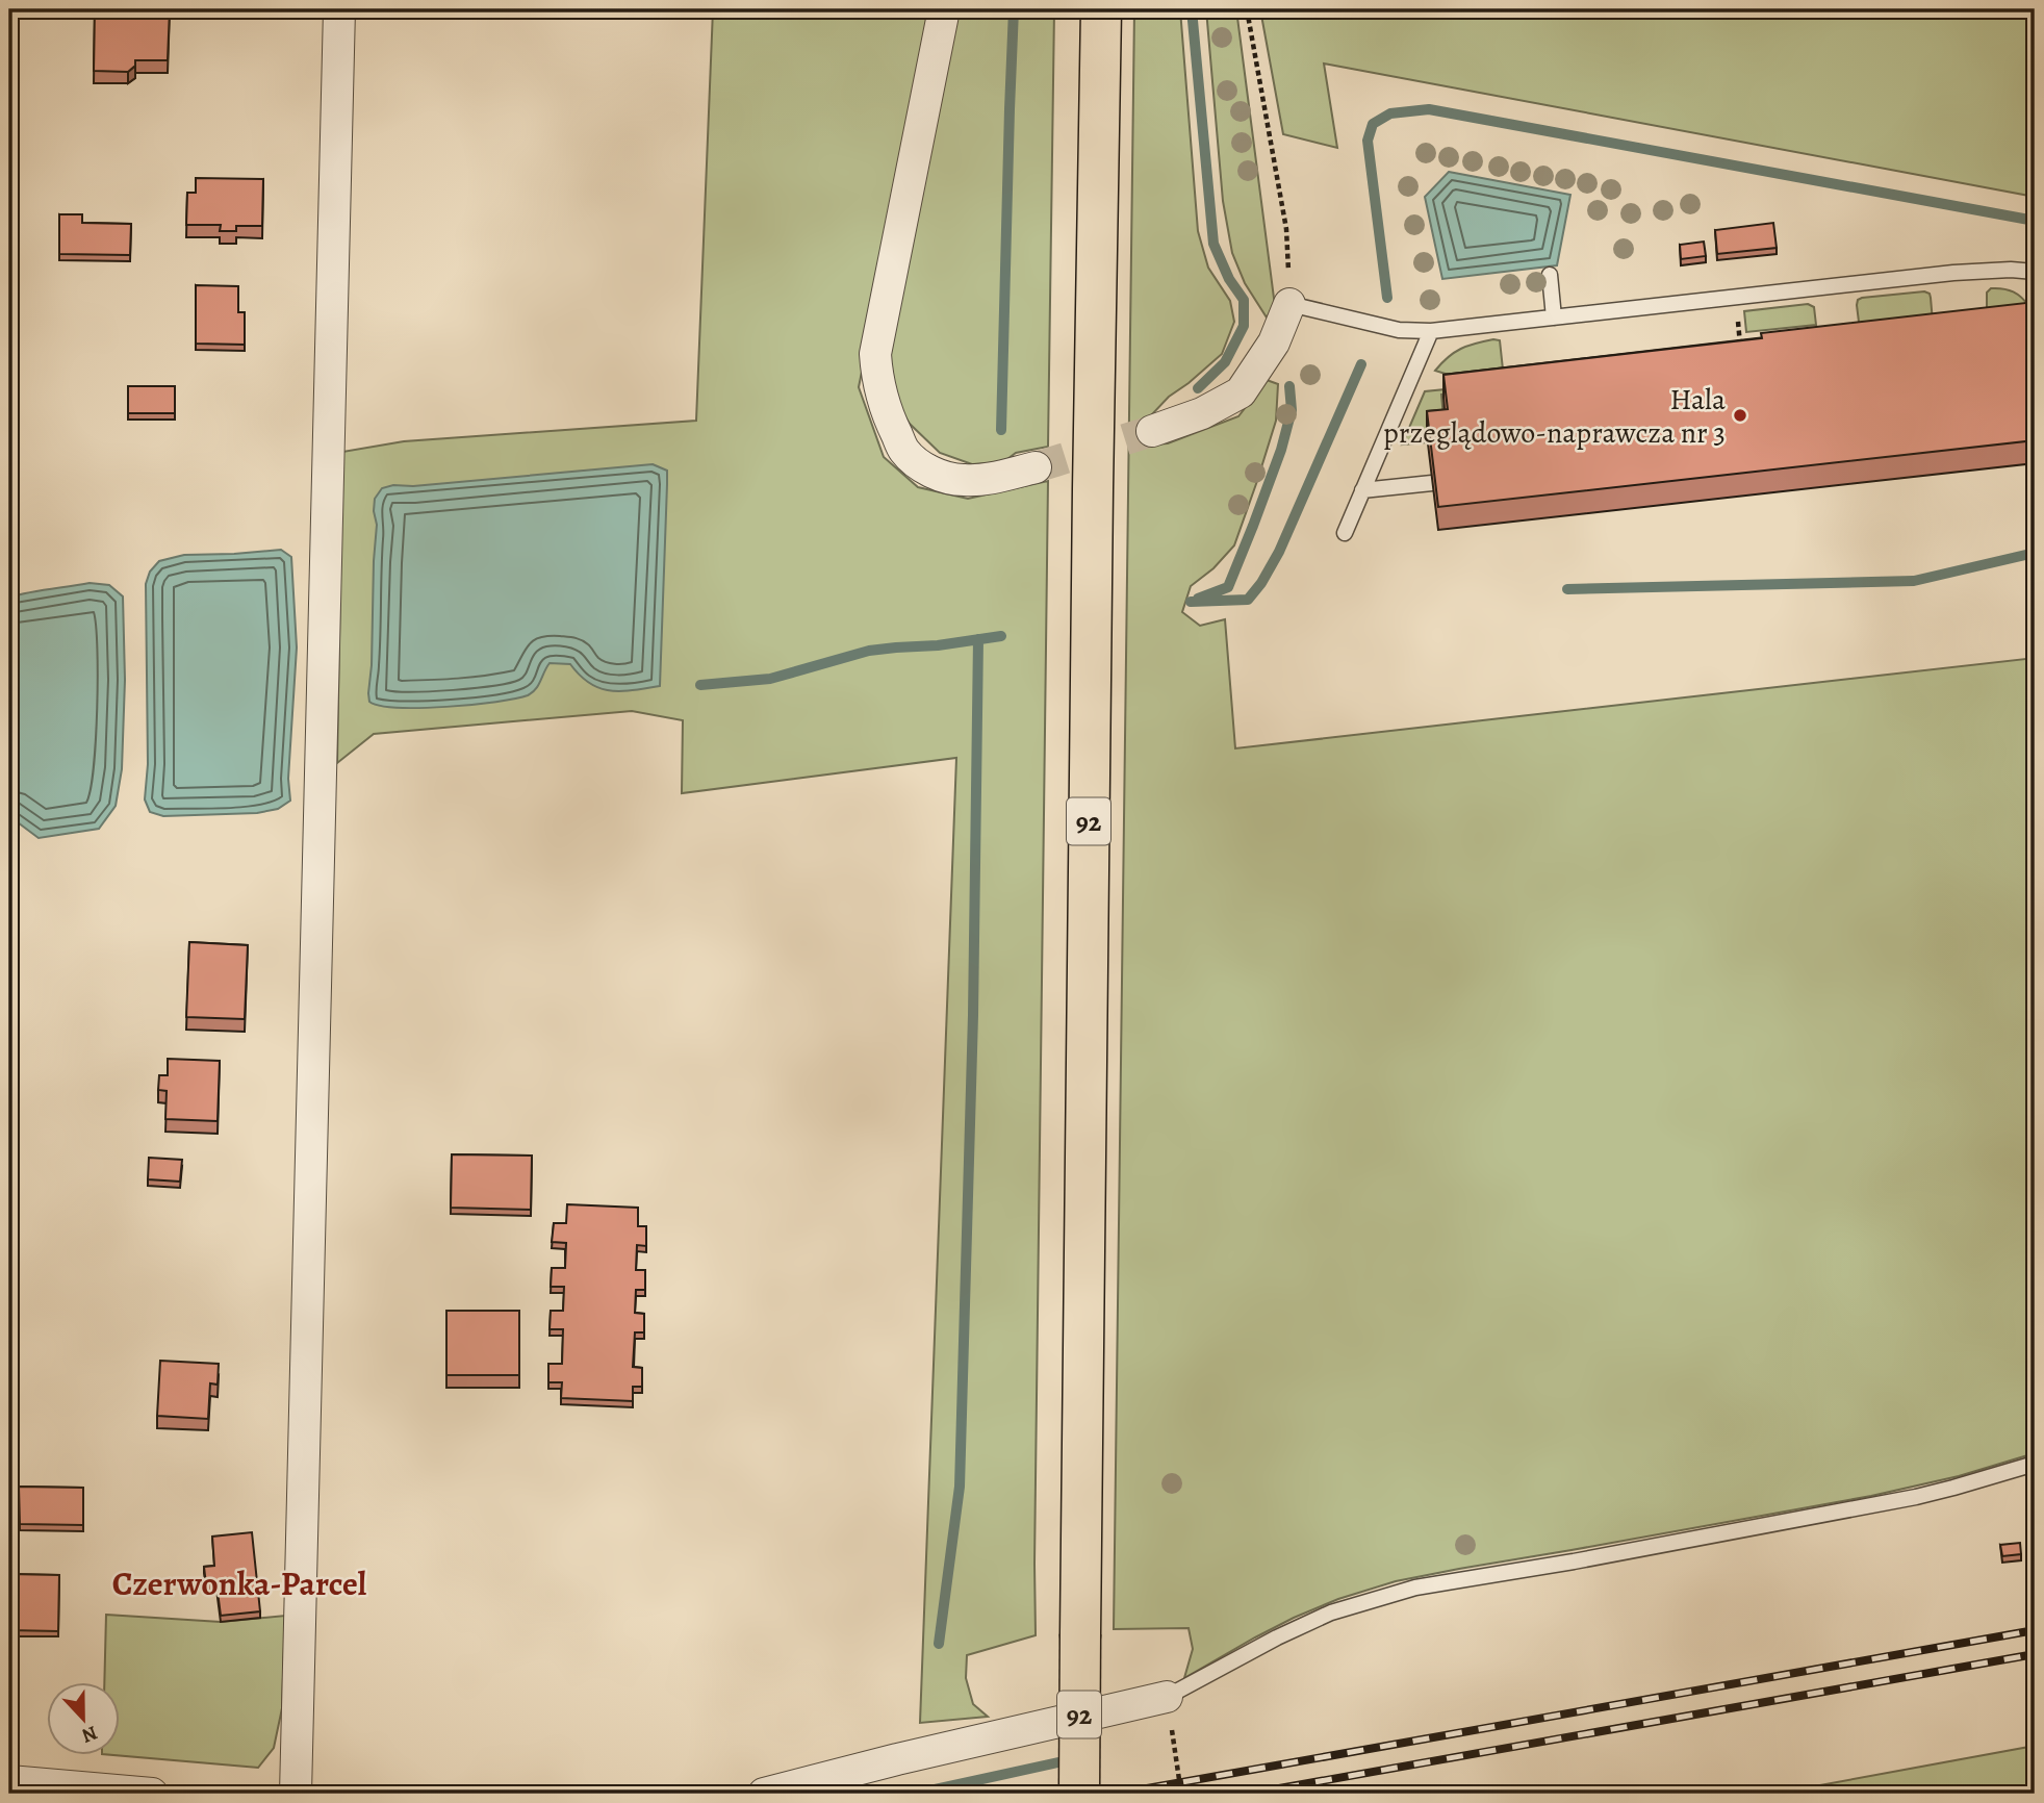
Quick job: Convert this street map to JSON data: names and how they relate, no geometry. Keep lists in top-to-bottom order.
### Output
{
  "streets": {
    "main road": ["92"]
  },
  "districts": ["Czerwonka-Parcel"],
  "places": ["Hala przeglądowo-naprawcza nr 3"],
  "north": "bottom"
}
